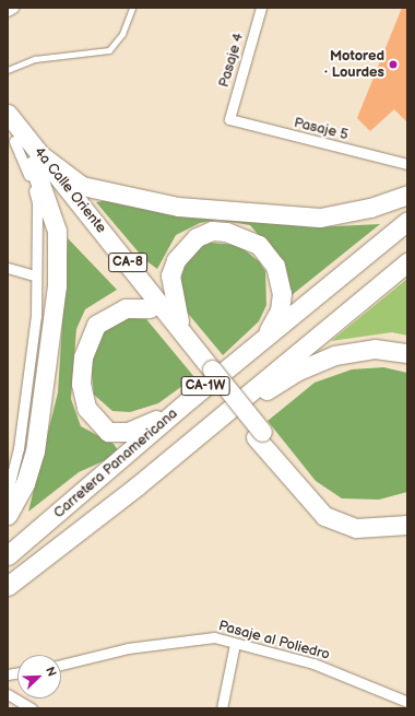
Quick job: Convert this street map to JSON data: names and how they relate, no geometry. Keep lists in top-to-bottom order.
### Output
{
  "streets": {
    "highway": [
      "4a Calle Oriente",
      "CA-8",
      "CA-1W",
      "Carretera Panamericana"
    ],
    "street": ["Pasaje 4", "Pasaje 5", "Pasaje al Poliedro"]
  },
  "crossings": [
    ["Pasaje 4", "Pasaje 5"]
  ],
  "places": ["Motored • Lourdes"],
  "north": "top right"
}
